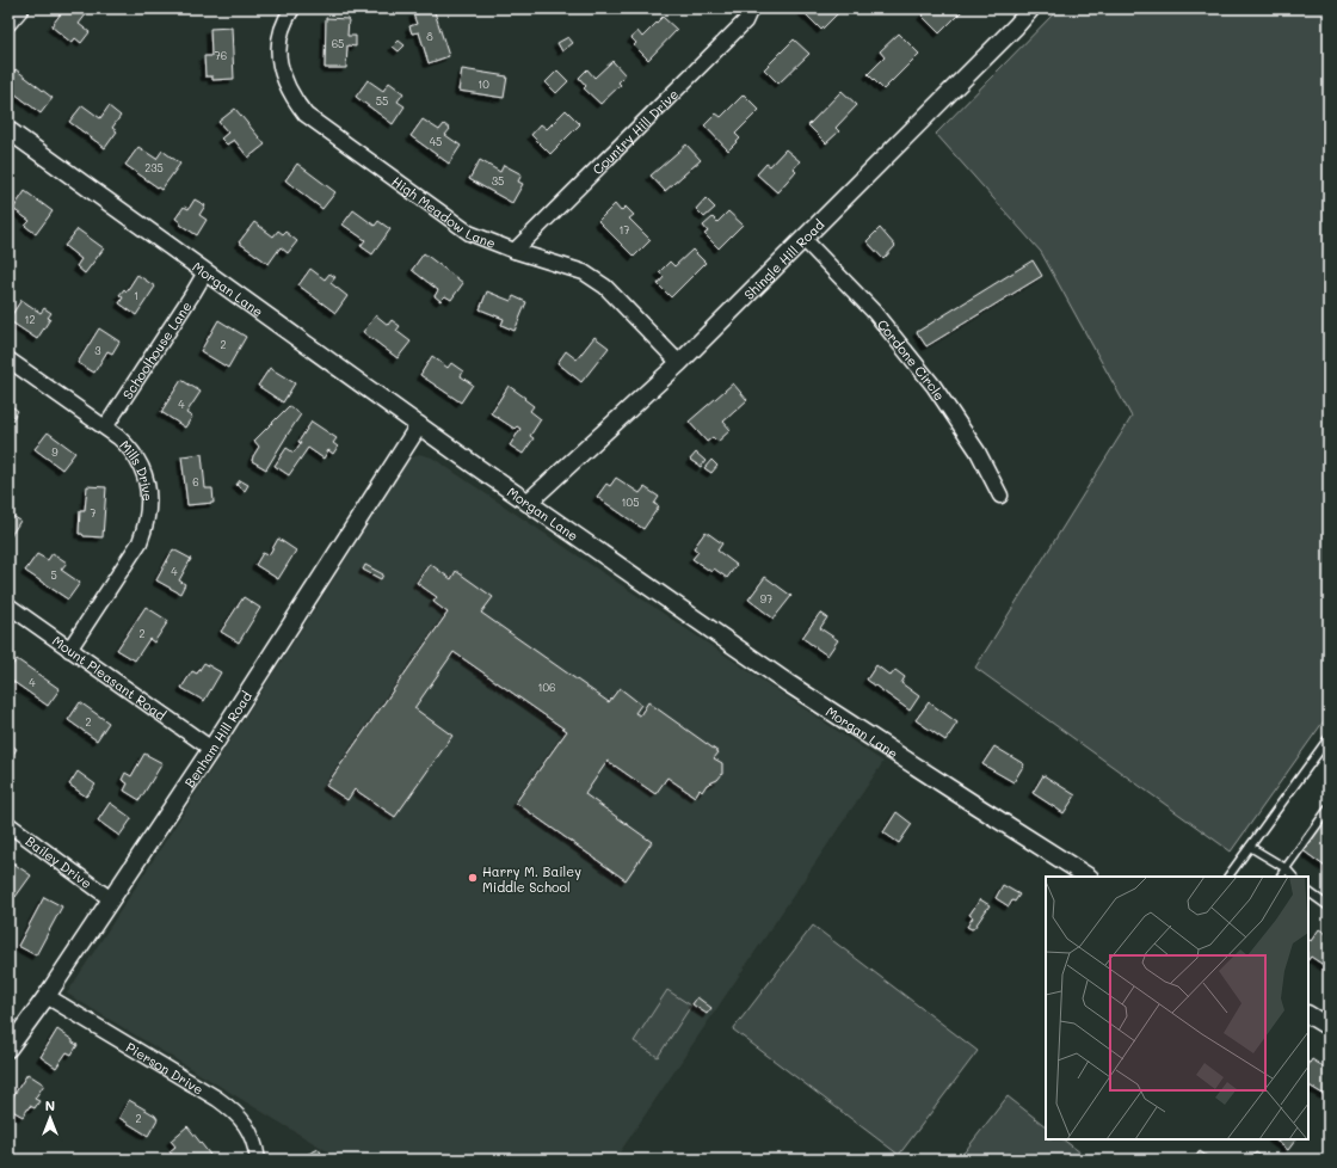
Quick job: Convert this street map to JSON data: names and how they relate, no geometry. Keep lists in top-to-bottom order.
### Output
{
  "streets": {
    "street": [
      "Country Hill Drive",
      "High Meadow Lane",
      "Shingle Hill Road",
      "Morgan Lane",
      "Schoolhouse Lane",
      "Cordone Circle",
      "Mills Drive",
      "Mount Pleasant Road",
      "Benham Hill Road",
      "Bailey Drive",
      "Pierson Drive"
    ]
  },
  "crossings": [
    ["Country Hill Drive", "High Meadow Lane"],
    ["High Meadow Lane", "Shingle Hill Road"],
    ["Shingle Hill Road", "Morgan Lane"],
    ["Shingle Hill Road", "Cordone Circle"],
    ["Morgan Lane", "Schoolhouse Lane"],
    ["Morgan Lane", "Benham Hill Road"],
    ["Schoolhouse Lane", "Mills Drive"],
    ["Mills Drive", "Mount Pleasant Road"],
    ["Mount Pleasant Road", "Benham Hill Road"],
    ["Benham Hill Road", "Bailey Drive"],
    ["Benham Hill Road", "Pierson Drive"]
  ],
  "places": ["Harry M. Bailey Middle School"],
  "house_numbers": [
    "8",
    "65",
    "76",
    "10",
    "55",
    "45",
    "235",
    "35",
    "17",
    "1",
    "12",
    "2",
    "3",
    "4",
    "9",
    "6",
    "105",
    "7",
    "4",
    "5",
    "97",
    "2",
    "4",
    "106",
    "2",
    "2"
  ],
  "north": "top"
}
